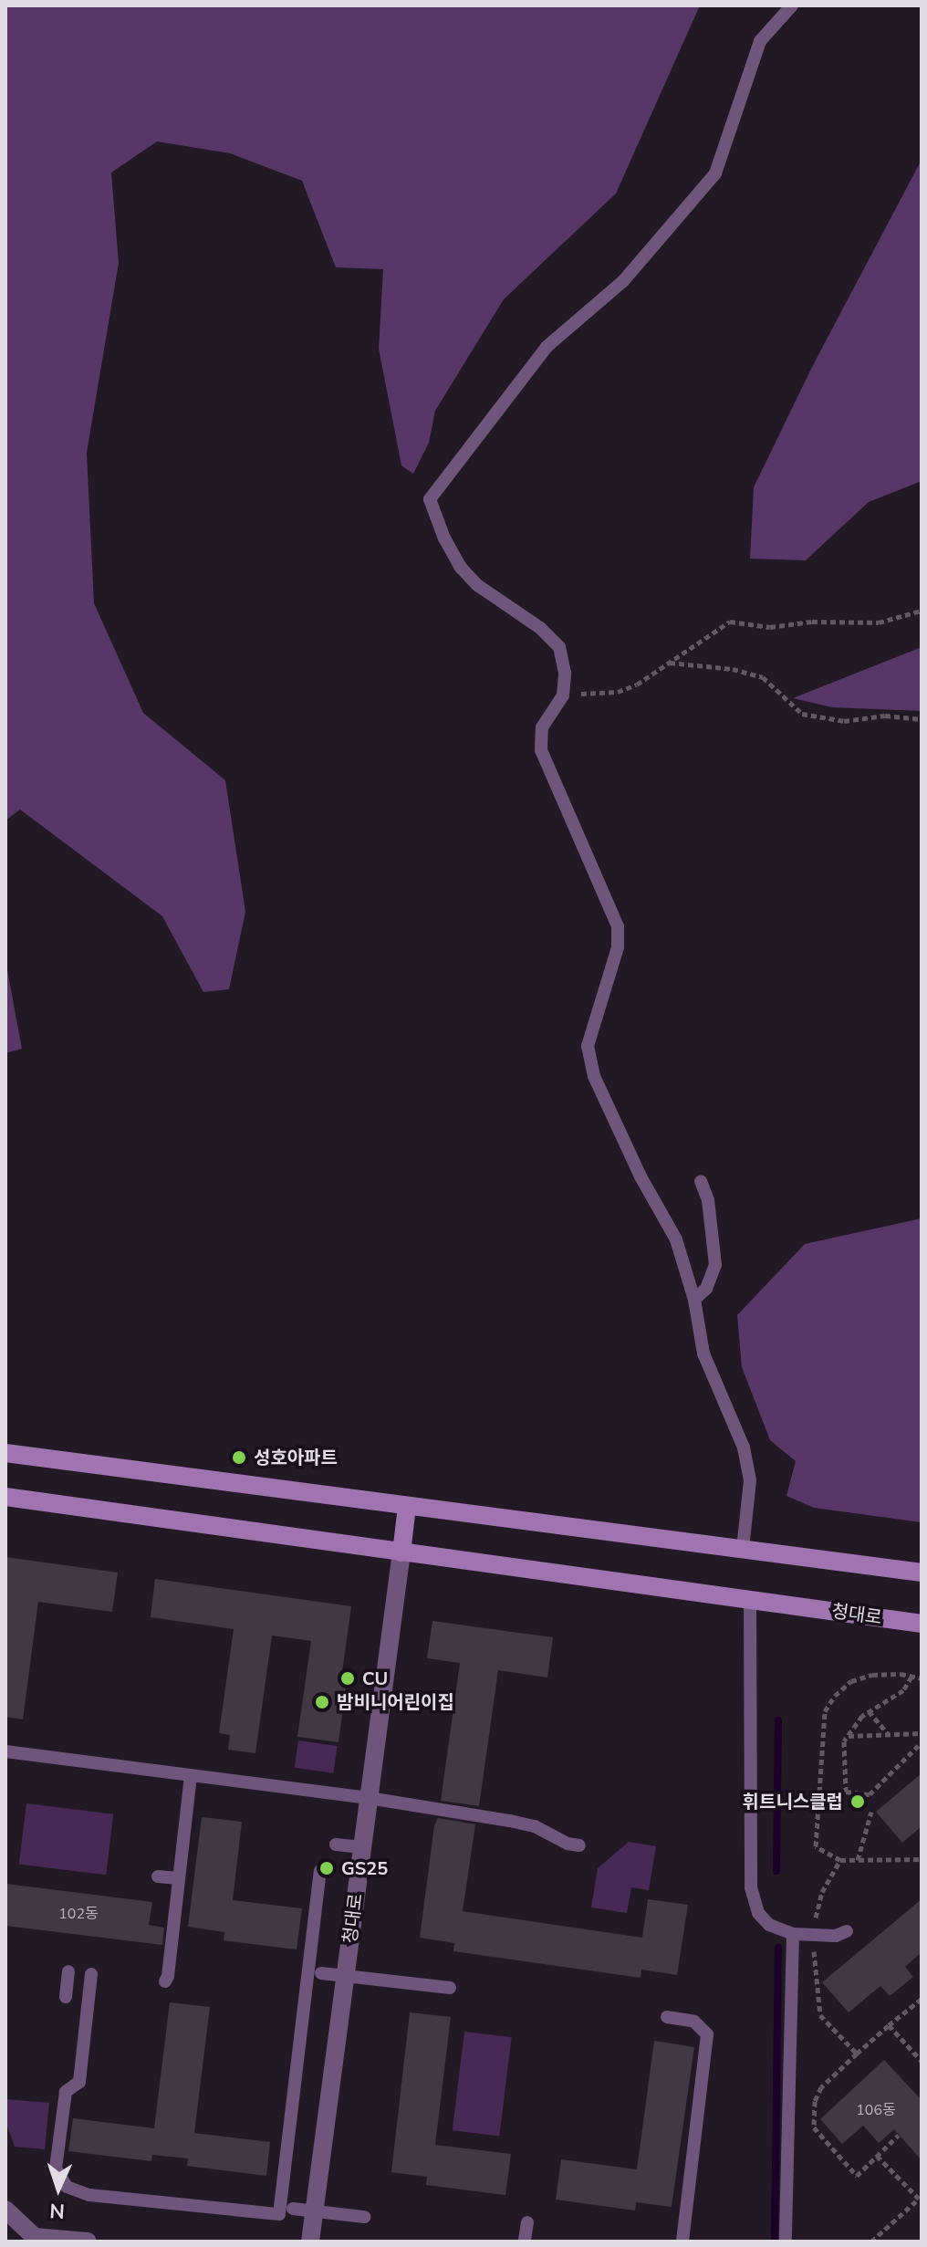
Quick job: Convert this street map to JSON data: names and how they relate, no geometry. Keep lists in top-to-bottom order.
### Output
{
  "streets": {
    "street": ["청대로"]
  },
  "places": [
    "성호아파트",
    "CU",
    "밤비니어린이집",
    "휘트니스클럽",
    "GS25"
  ],
  "house_numbers": ["102동", "106동"],
  "north": "bottom"
}
